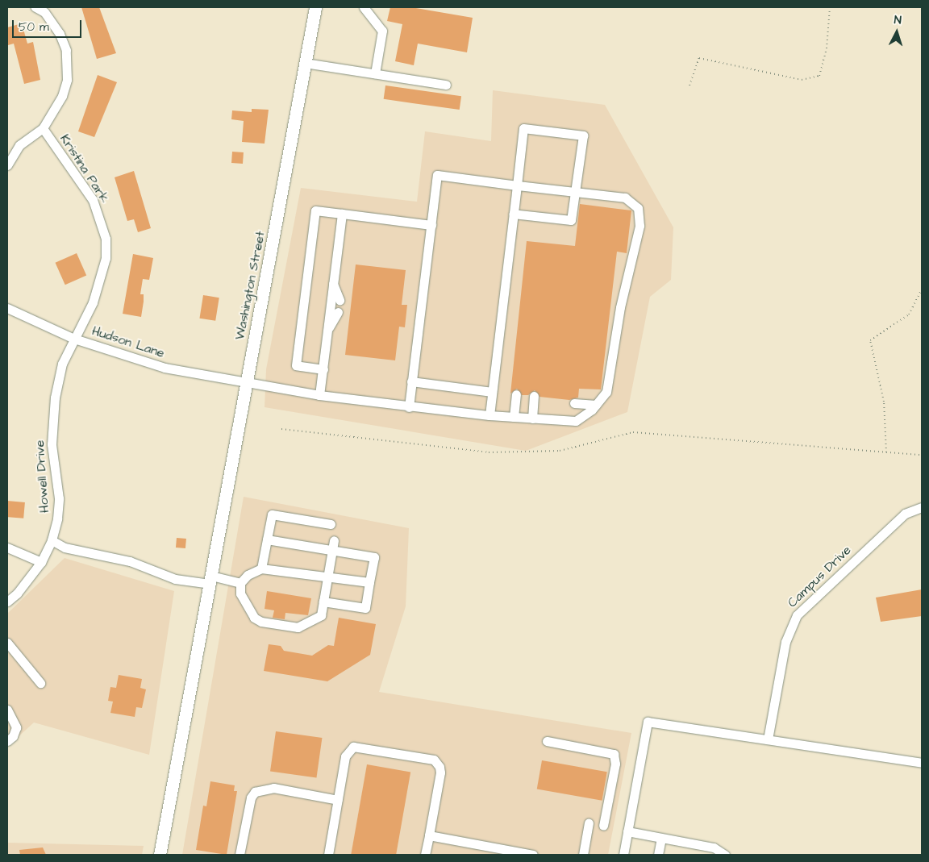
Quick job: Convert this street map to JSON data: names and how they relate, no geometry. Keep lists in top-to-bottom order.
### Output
{
  "streets": {
    "main road": ["Washington Street"],
    "street": [
      "Kristina Park",
      "Hudson Lane",
      "Howell Drive",
      "Campus Drive"
    ]
  },
  "crossings": [
    ["Kristina Park", "Hudson Lane"],
    ["Kristina Park", "Howell Drive"],
    ["Washington Street", "Hudson Lane"],
    ["Hudson Lane", "Howell Drive"]
  ],
  "scale_bar": "50 m",
  "north": "top"
}
